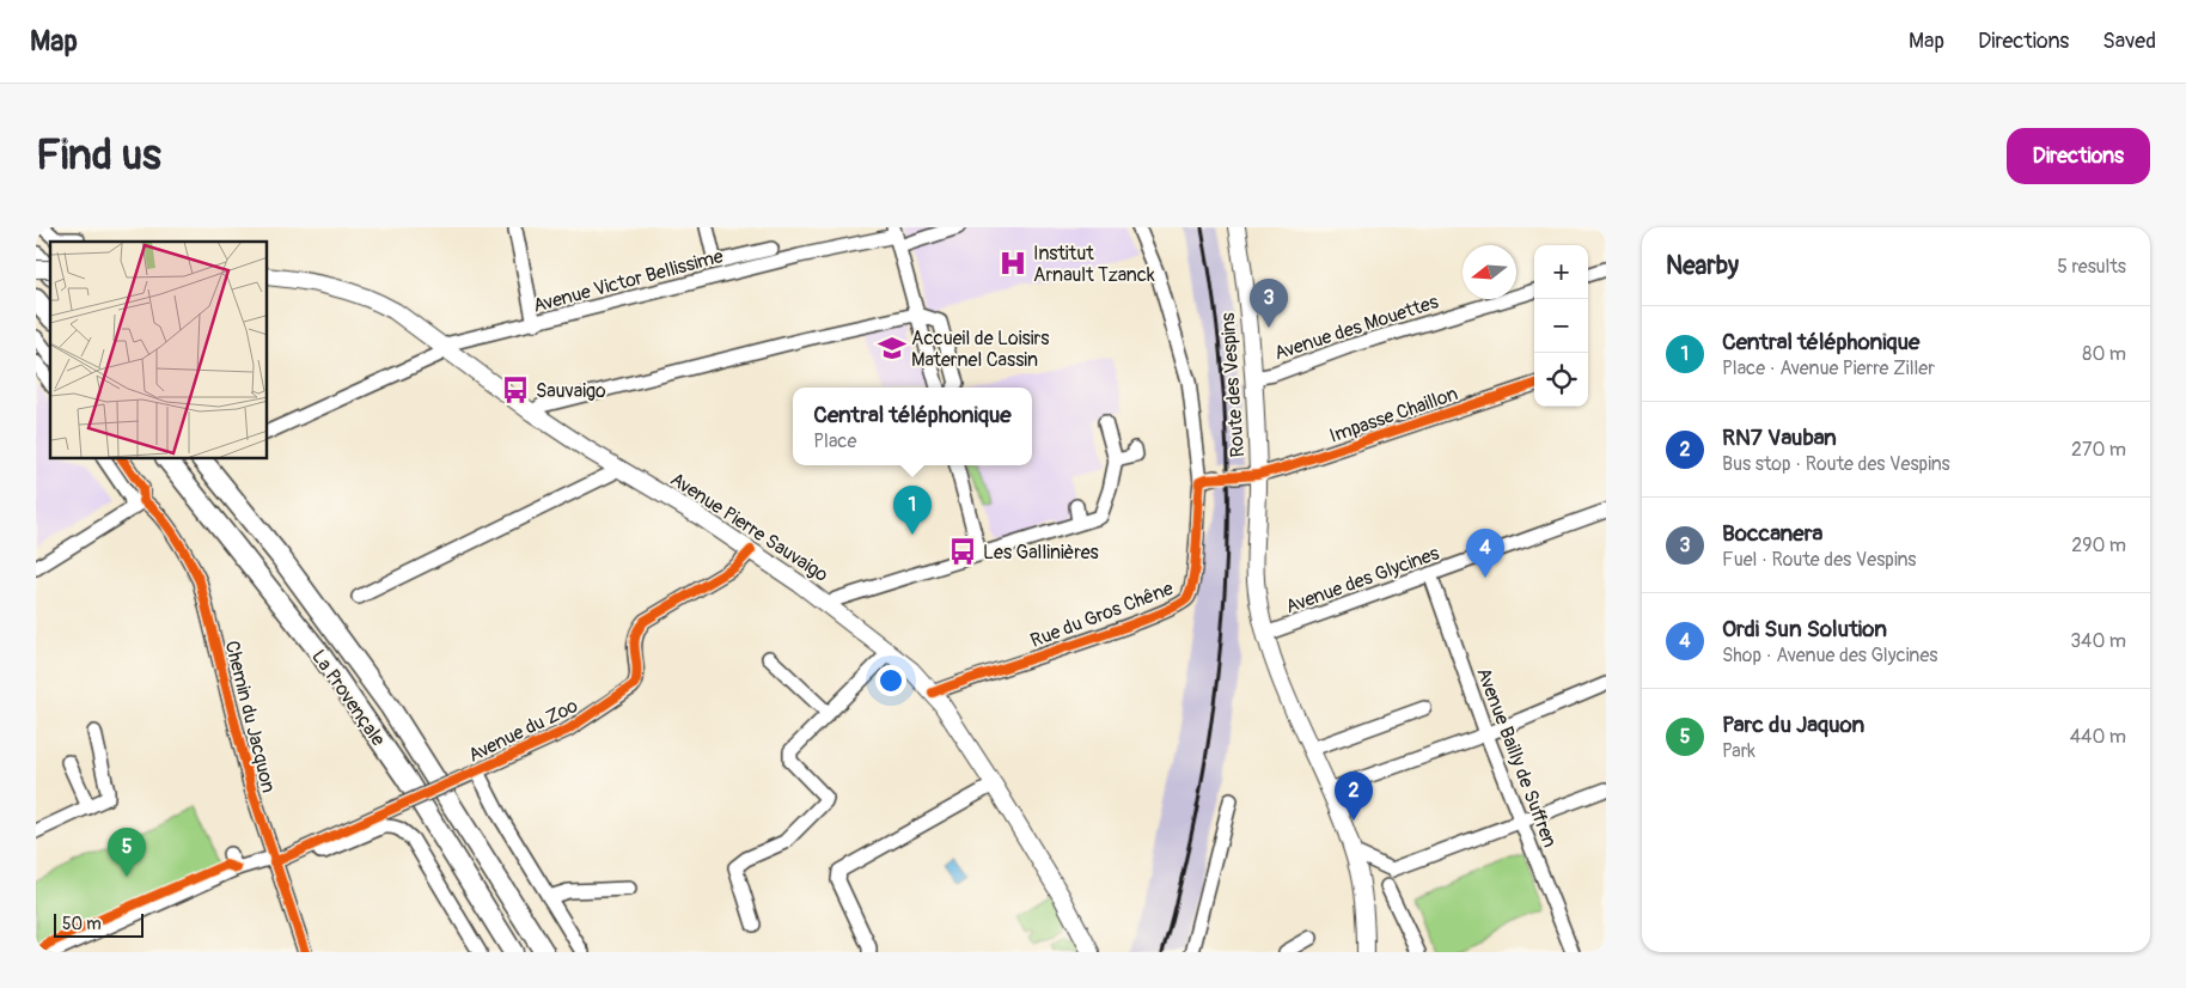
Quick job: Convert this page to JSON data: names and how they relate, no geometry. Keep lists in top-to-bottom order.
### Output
{
  "streets": {
    "highway": ["La Provençale"],
    "main road": ["Route des Vespins", "Avenue Pierre Sauvaigo"],
    "street": [
      "Avenue Victor Bellissime",
      "Avenue des Mouettes",
      "Impasse Chaillon",
      "Avenue des Glycines",
      "Rue du Gros Chêne",
      "Chemin du Jacquon",
      "Avenue du Zoo",
      "Avenue Bailly de Suffren"
    ]
  },
  "crossings": [
    ["Avenue Victor Bellissime", "Avenue Pierre Sauvaigo"],
    ["Avenue des Mouettes", "Route des Vespins"],
    ["Route des Vespins", "Impasse Chaillon"],
    ["Route des Vespins", "Avenue des Glycines"],
    ["Avenue Pierre Sauvaigo", "Rue du Gros Chêne"],
    ["Avenue Pierre Sauvaigo", "Avenue du Zoo"],
    ["Avenue des Glycines", "Avenue Bailly de Suffren"],
    ["Chemin du Jacquon", "Avenue du Zoo"]
  ],
  "places": {
    "hospital": ["Institut Arnault Tzanck"],
    "school or university": ["Accueil de Loisirs Maternel Cassin"],
    "bus stop": ["Sauvaigo", "Les Gallinières"]
  },
  "scale_bar": "50 m",
  "north": "left",
  "page": {
    "header": "Map",
    "nav": ["Map", "Directions", "Saved"],
    "buttons": "Directions",
    "title": "Find us",
    "heading": ["Nearby", "5 results"],
    "map_buttons": ["+", "−"],
    "pins": [
      "3",
      "1",
      "4",
      "2",
      "5"
    ],
    "list": [
      {
        "mark": "1",
        "name": "Central téléphonique",
        "note": "Place · Avenue Pierre Ziller",
        "value": "80 m"
      },
      {
        "mark": "2",
        "name": "RN7 Vauban",
        "note": "Bus stop · Route des Vespins",
        "value": "270 m"
      },
      {
        "mark": "3",
        "name": "Boccanera",
        "note": "Fuel · Route des Vespins",
        "value": "290 m"
      },
      {
        "mark": "4",
        "name": "Ordi Sun Solution",
        "note": "Shop · Avenue des Glycines",
        "value": "340 m"
      },
      {
        "mark": "5",
        "name": "Parc du Jaquon",
        "note": "Park",
        "value": "440 m"
      }
    ],
    "popup": ["Central téléphonique", "Place"],
    "scale": "50 m"
  }
}
